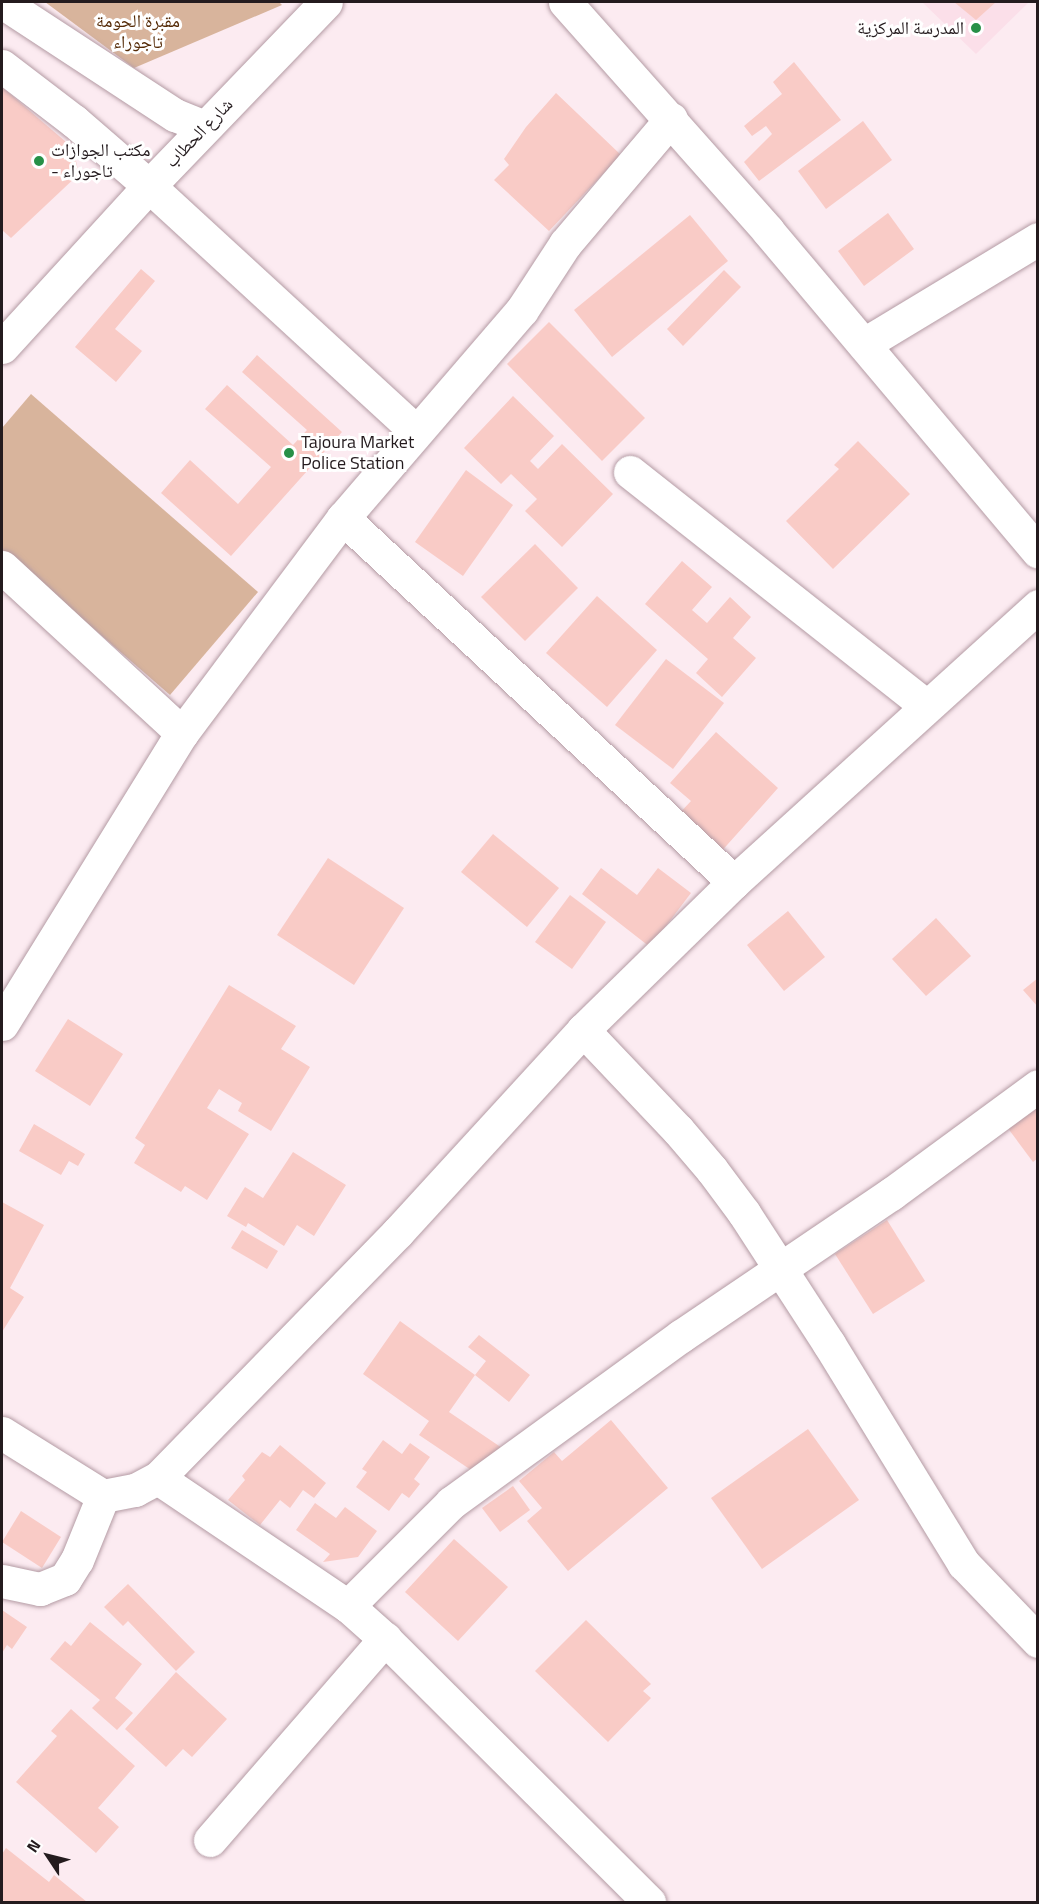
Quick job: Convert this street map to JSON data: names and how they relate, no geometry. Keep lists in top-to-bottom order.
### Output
{
  "streets": {
    "street": ["شارع الحطاب"]
  },
  "parks": ["مقبرة الحومة تاجوراء"],
  "places": ["المدرسة المركزية", "مكتب الجوازات - تاجوراء", "Tajoura Market Police Station"],
  "north": "top left"
}
